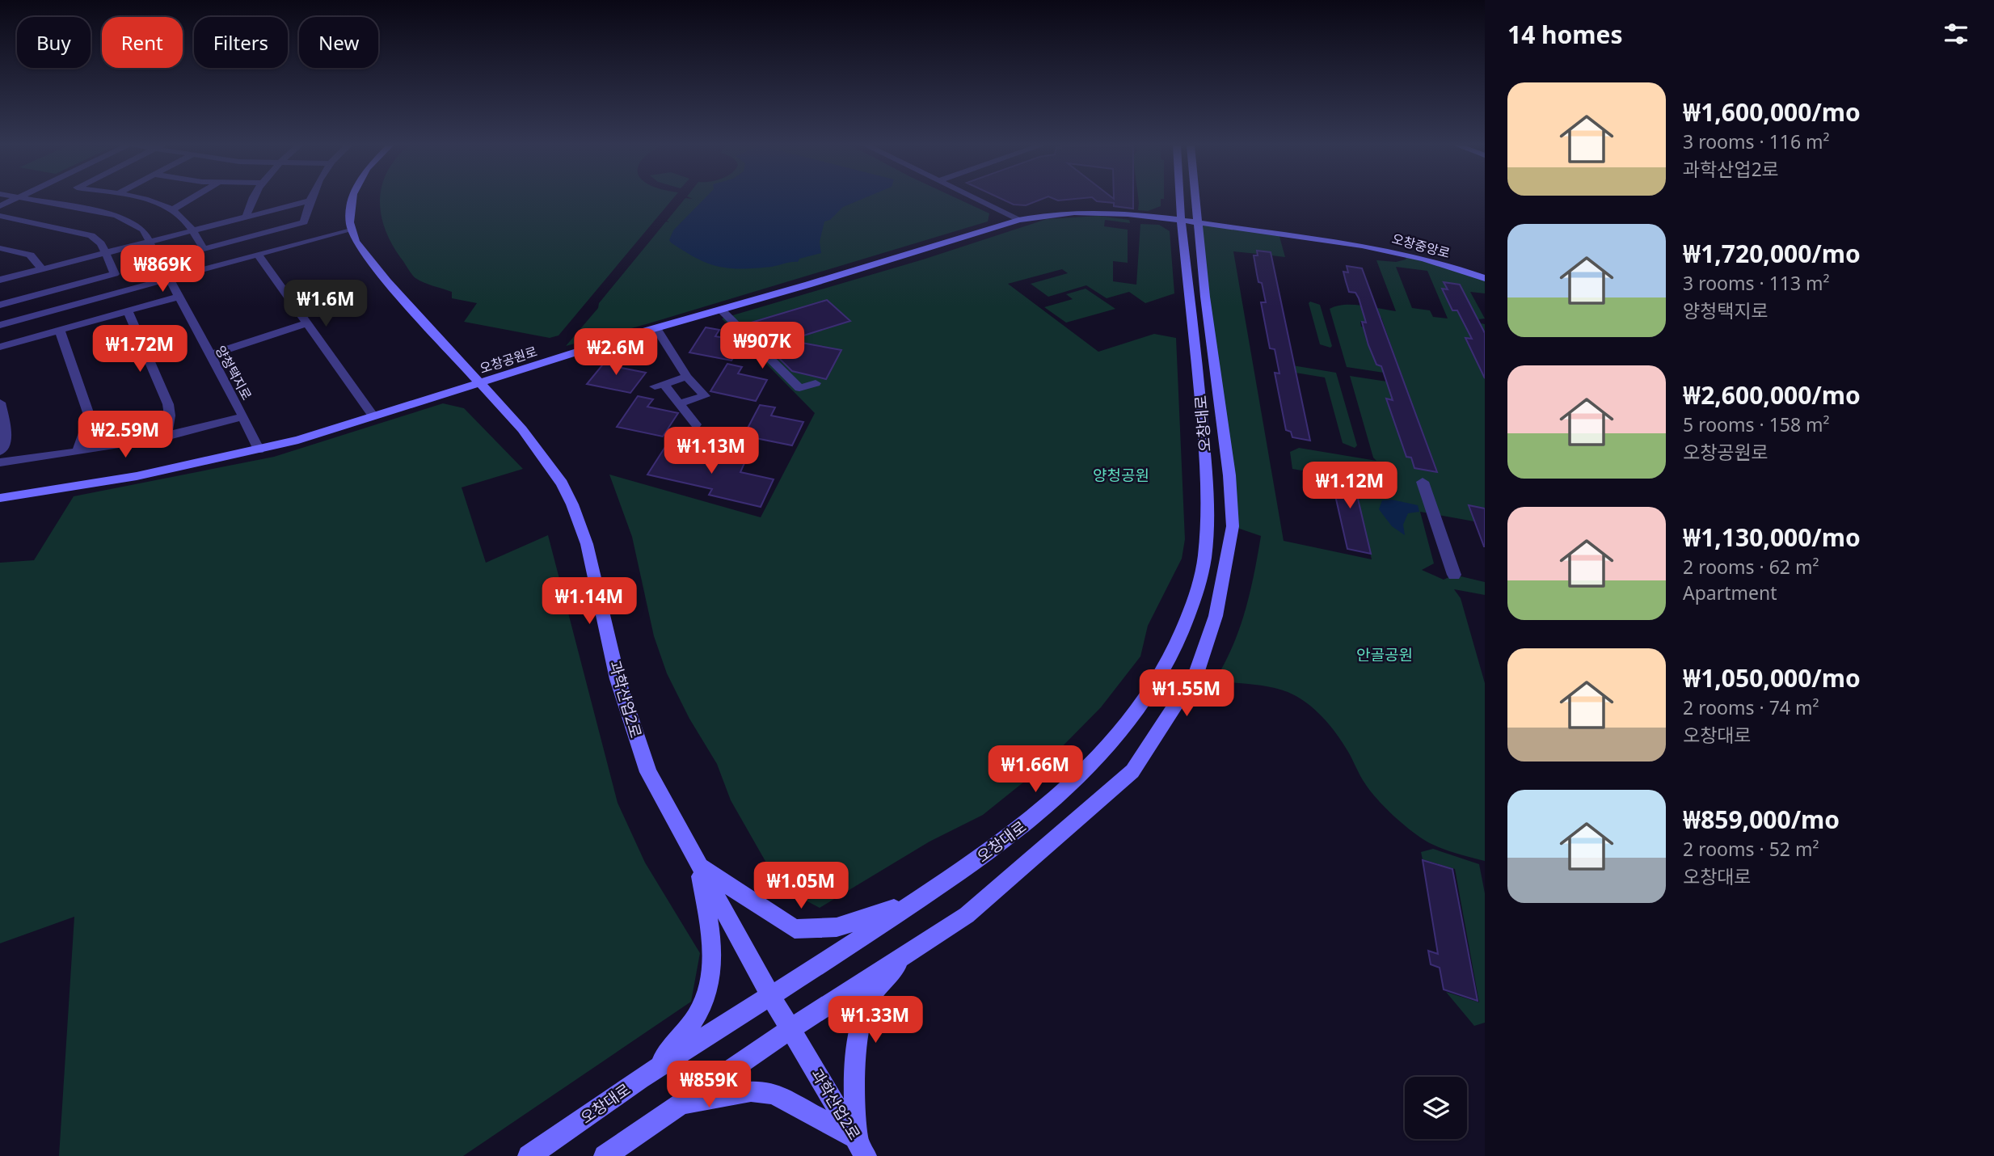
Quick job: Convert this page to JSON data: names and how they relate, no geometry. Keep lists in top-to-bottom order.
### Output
{
  "streets": {
    "main road": [
      "오창중앙로",
      "오창공원로",
      "오창대로",
      "과학산업2로"
    ],
    "street": ["양청택지로"]
  },
  "crossings": [
    ["오창중앙로", "오창공원로"],
    ["오창중앙로", "오창대로"],
    ["오창공원로", "양청택지로"],
    ["오창공원로", "오창대로"],
    ["오창공원로", "과학산업2로"],
    ["오창대로", "과학산업2로"]
  ],
  "parks": ["양청공원", "안골공원"],
  "page": {
    "heading": "14 homes",
    "chip": [
      "Buy",
      "Rent",
      "Filters",
      "New"
    ],
    "list": [
      {
        "name": "₩1,600,000/mo",
        "note": "3 rooms · 116 m² · 과학산업2로"
      },
      {
        "name": "₩1,720,000/mo",
        "note": "3 rooms · 113 m² · 양청택지로"
      },
      {
        "name": "₩2,600,000/mo",
        "note": "5 rooms · 158 m² · 오창공원로"
      },
      {
        "name": "₩1,130,000/mo",
        "note": "2 rooms · 62 m² · Apartment"
      },
      {
        "name": "₩1,050,000/mo",
        "note": "2 rooms · 74 m² · 오창대로"
      },
      {
        "name": "₩859,000/mo",
        "note": "2 rooms · 52 m² · 오창대로"
      }
    ],
    "price": [
      "₩869K",
      "₩1.6M",
      "₩907K",
      "₩1.72M",
      "₩2.6M",
      "₩2.59M",
      "₩1.13M",
      "₩1.12M",
      "₩1.14M",
      "₩1.55M",
      "₩1.66M",
      "₩1.05M",
      "₩1.33M",
      "₩859K"
    ]
  }
}
